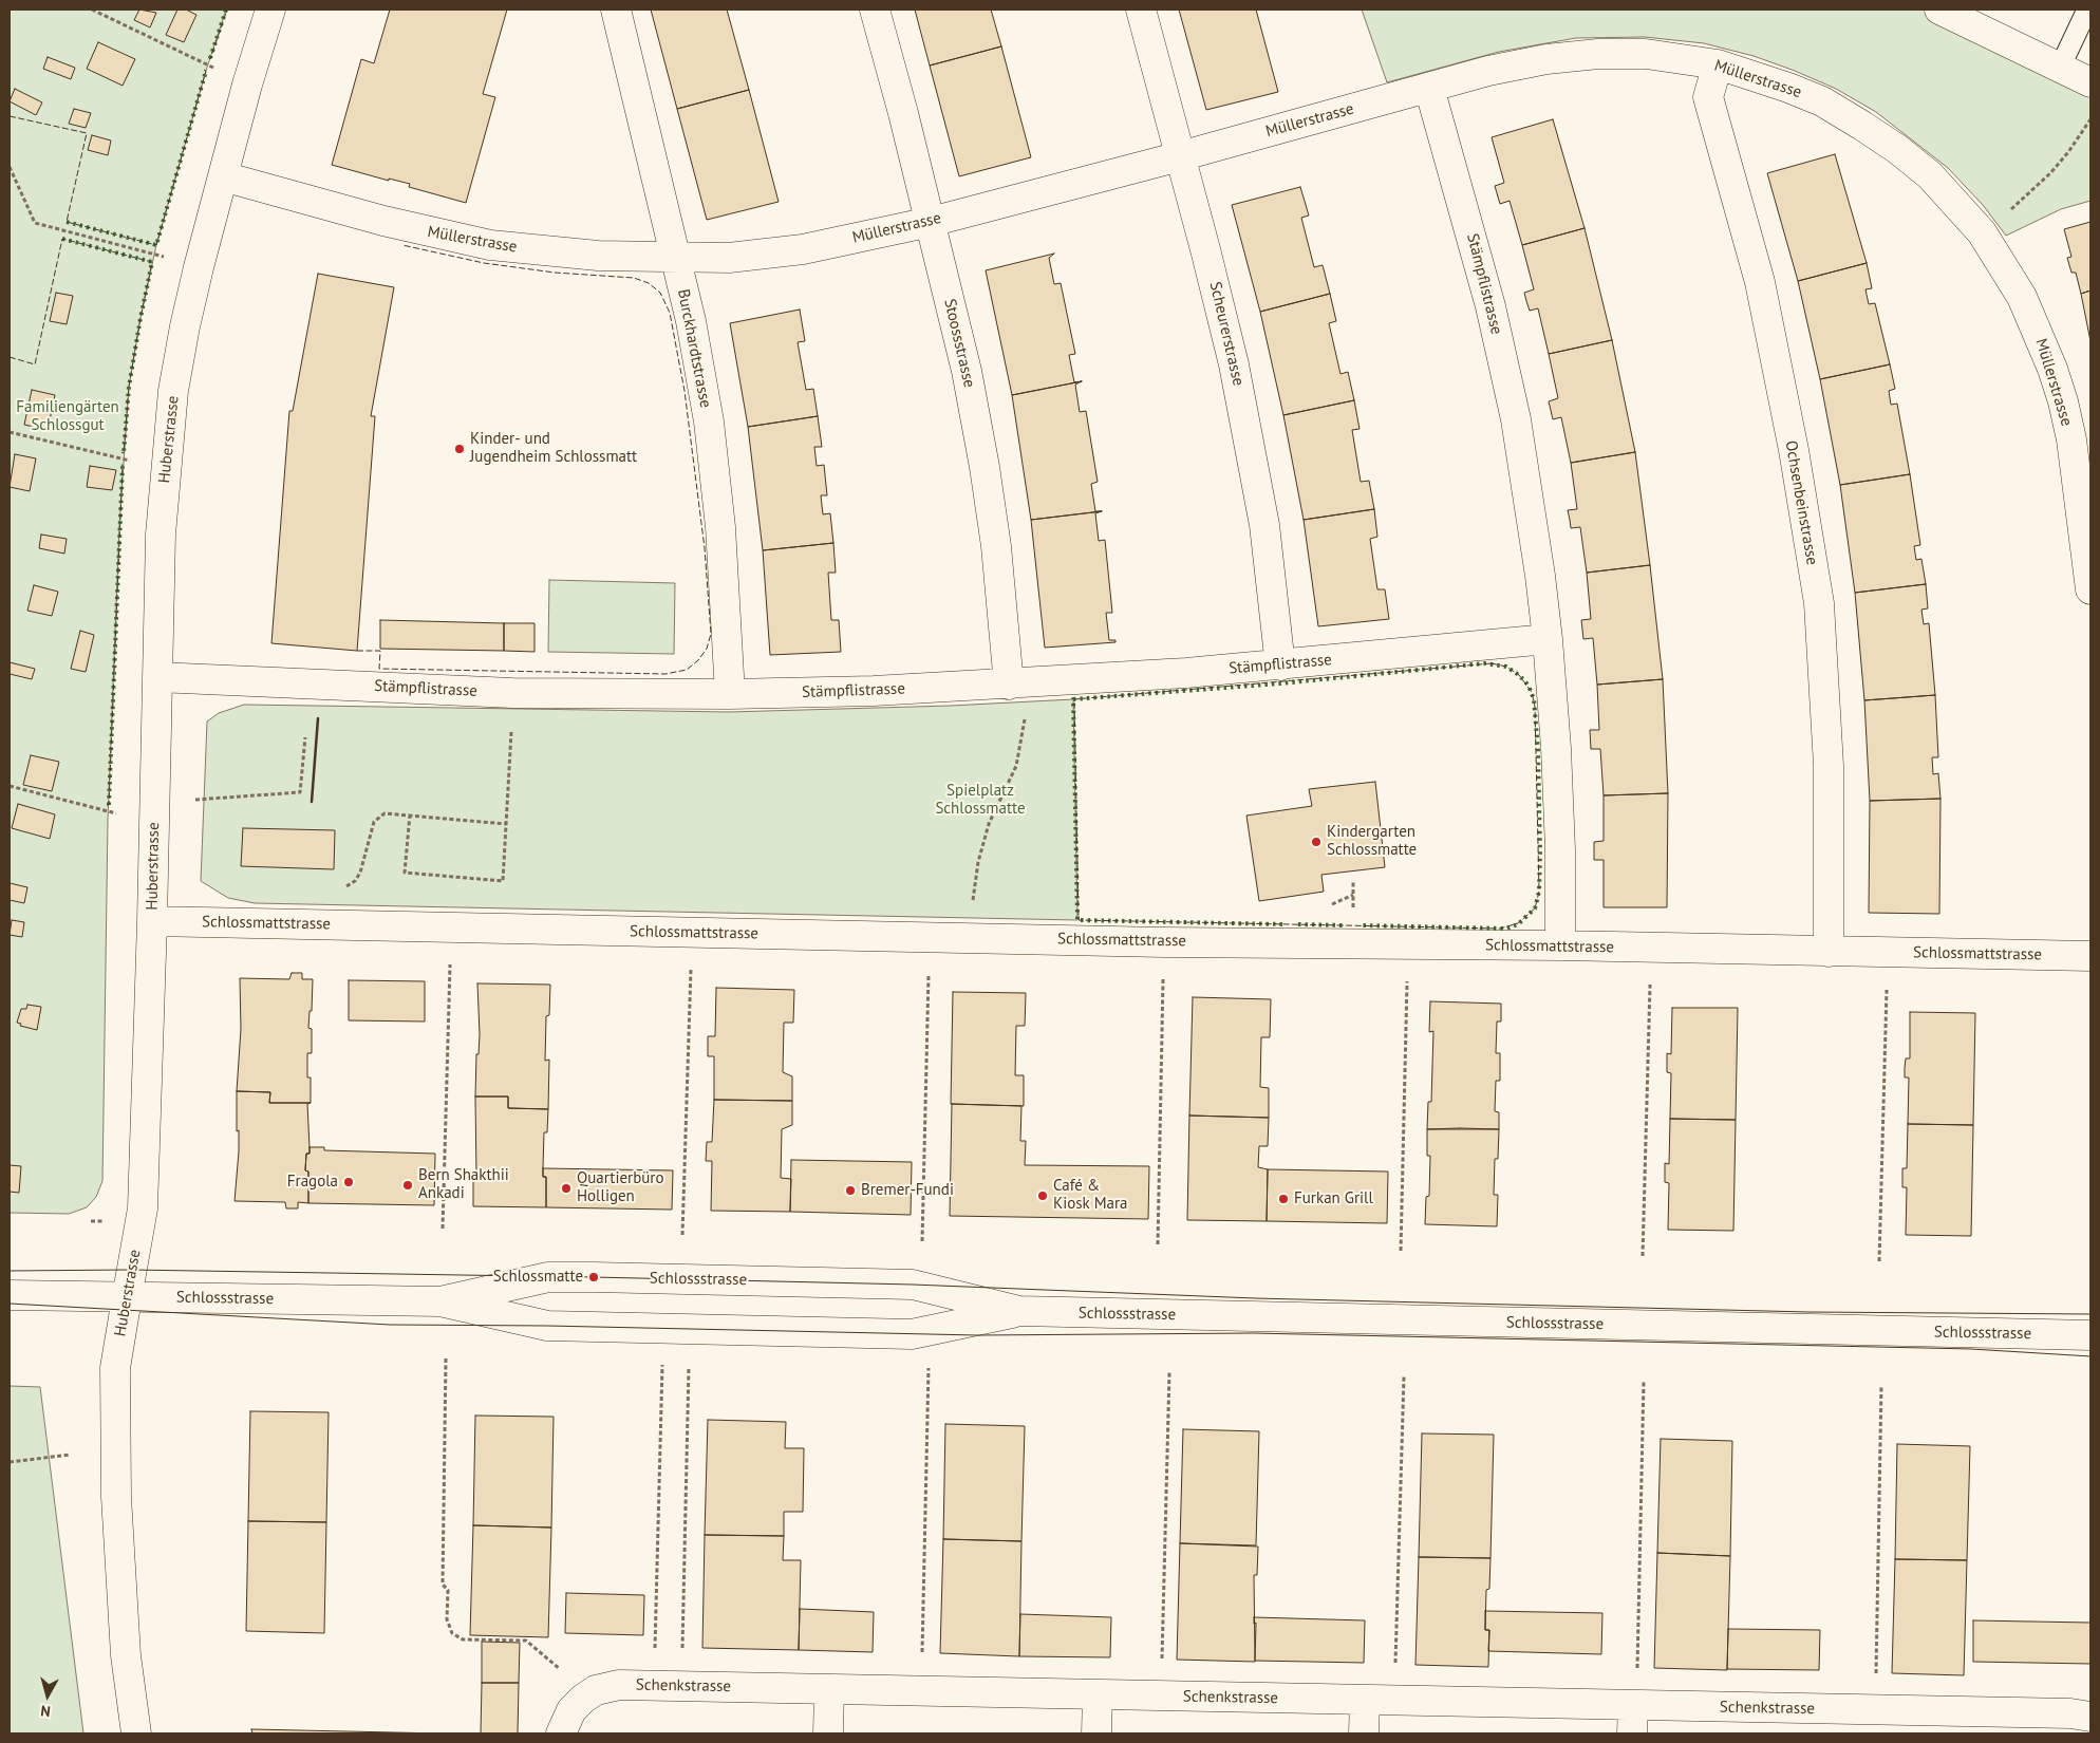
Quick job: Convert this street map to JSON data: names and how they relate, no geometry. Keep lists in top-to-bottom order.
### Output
{
  "streets": {
    "street": [
      "Müllerstrasse",
      "Stämpflistrasse",
      "Scheurerstrasse",
      "Stoossstrasse",
      "Burckhardtstrasse",
      "Huberstrasse",
      "Ochsenbeinstrasse",
      "Schlossmattstrasse",
      "Schlossstrasse",
      "Schenkstrasse"
    ]
  },
  "crossings": [
    ["Müllerstrasse", "Stämpflistrasse"],
    ["Müllerstrasse", "Scheurerstrasse"],
    ["Müllerstrasse", "Stoossstrasse"],
    ["Müllerstrasse", "Burckhardtstrasse"],
    ["Müllerstrasse", "Huberstrasse"],
    ["Müllerstrasse", "Ochsenbeinstrasse"],
    ["Stämpflistrasse", "Scheurerstrasse"],
    ["Stämpflistrasse", "Stoossstrasse"],
    ["Stämpflistrasse", "Burckhardtstrasse"],
    ["Stämpflistrasse", "Huberstrasse"],
    ["Stämpflistrasse", "Schlossmattstrasse"],
    ["Huberstrasse", "Schlossmattstrasse"],
    ["Huberstrasse", "Schlossstrasse"],
    ["Ochsenbeinstrasse", "Schlossmattstrasse"]
  ],
  "parks": ["Familiengärten Schlossgut", "Spielplatz Schlossmatte"],
  "places": [
    "Kinder- und Jugendheim Schlossmatt",
    "Kindergarten Schlossmatte",
    "Fragola",
    "Bern Shakthii Ankadi",
    "Quartierbüro Holligen",
    "Bremer-Fundi",
    "Café & Kiosk Mara",
    "Furkan Grill",
    "Schlossmatte"
  ],
  "north": "bottom"
}
